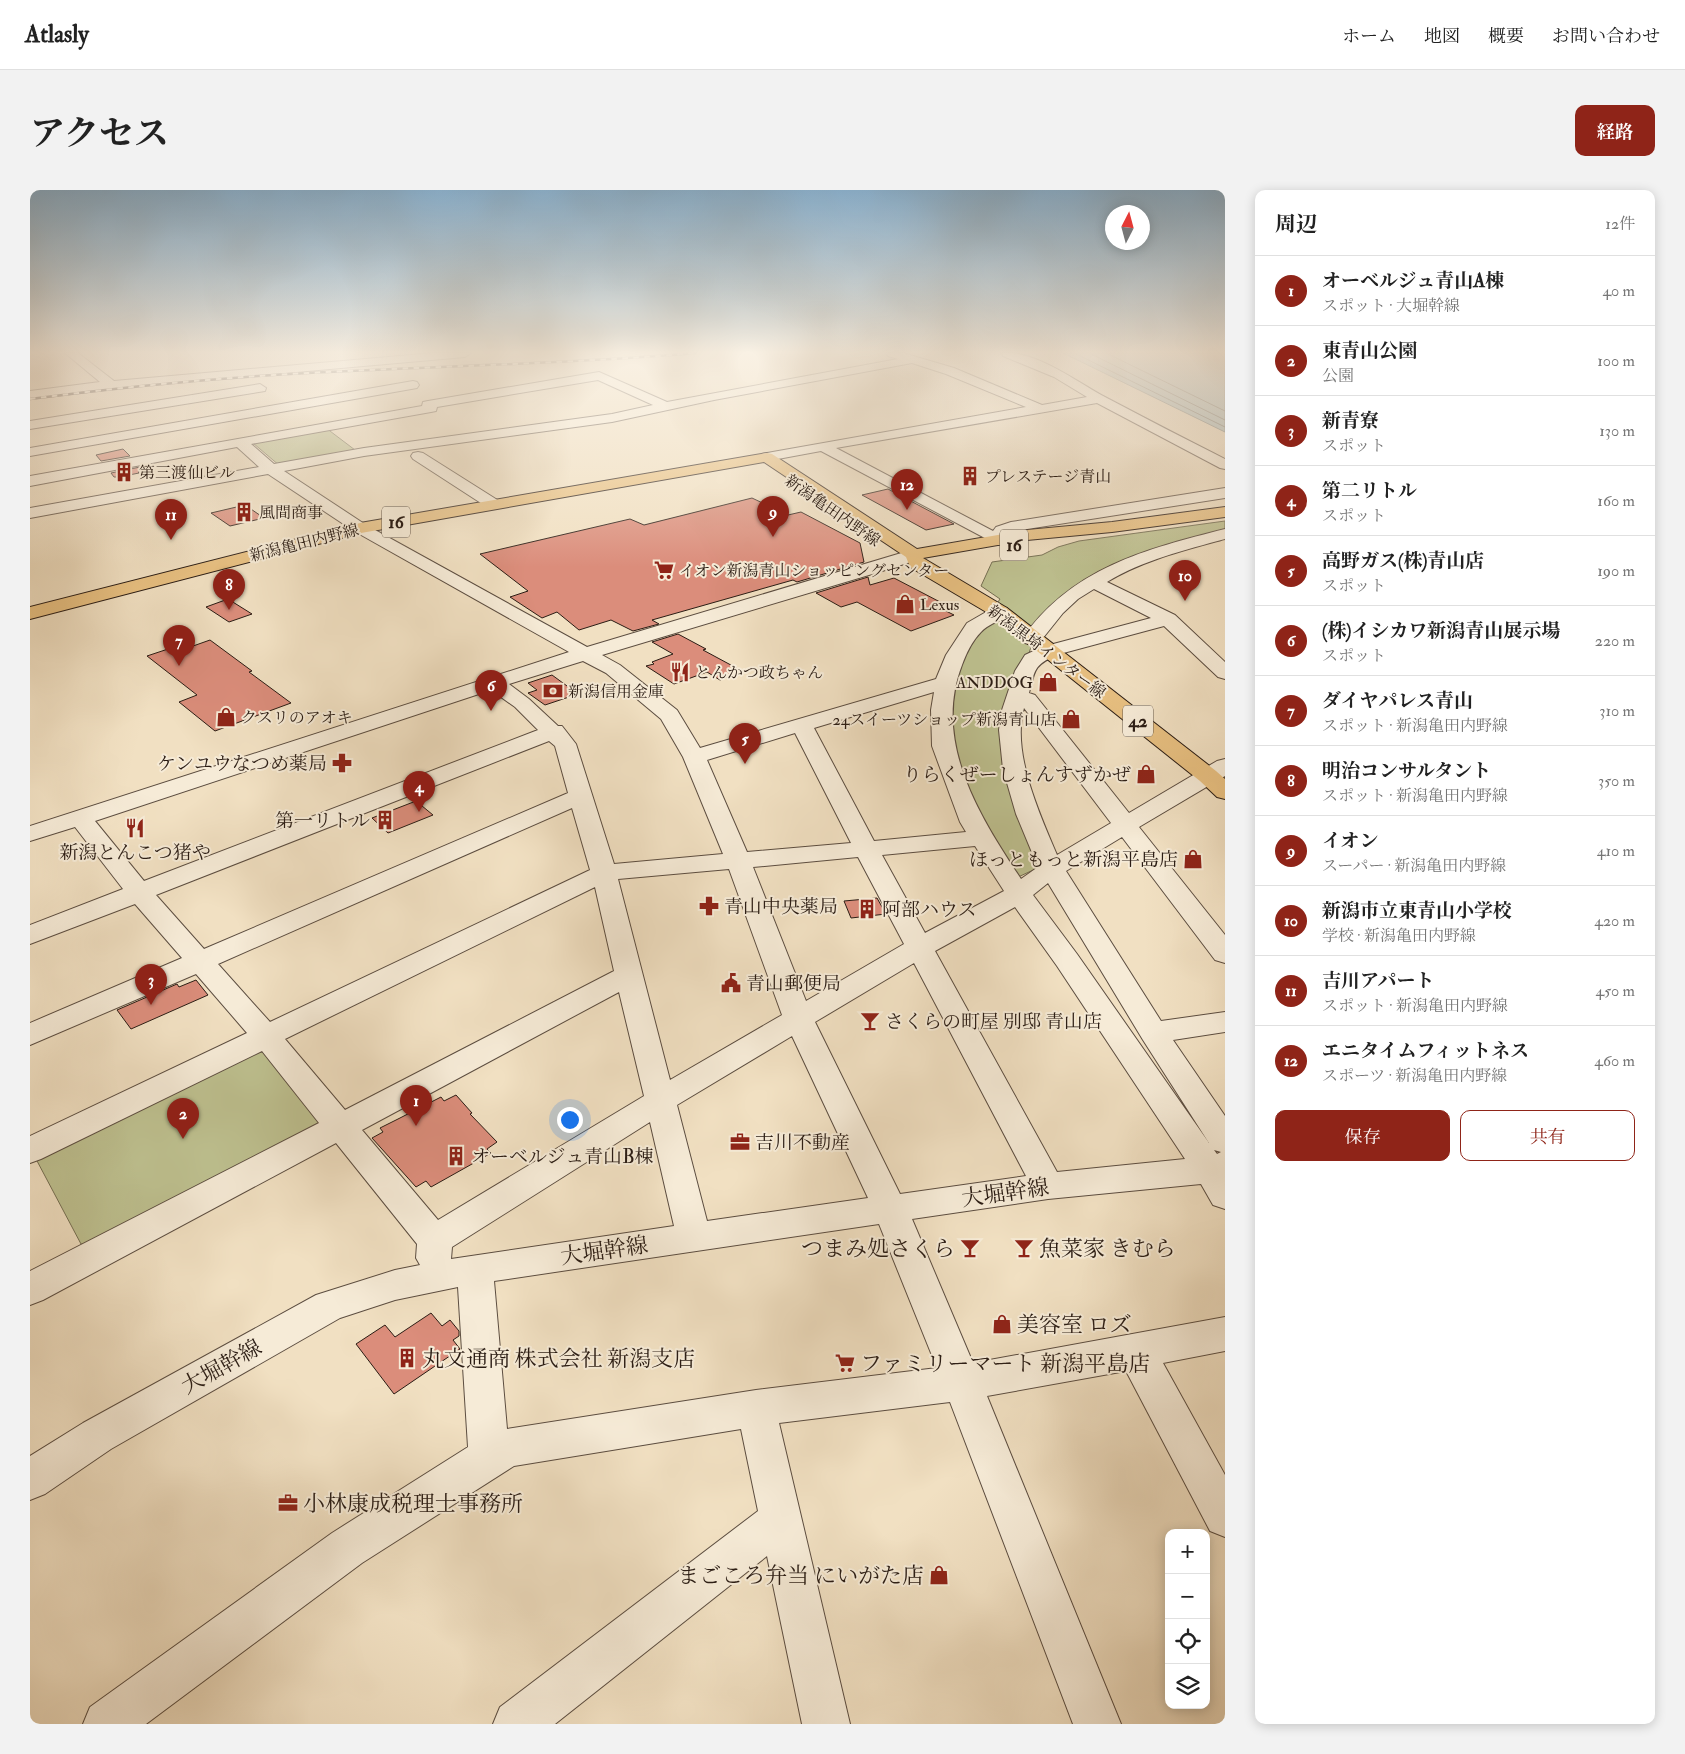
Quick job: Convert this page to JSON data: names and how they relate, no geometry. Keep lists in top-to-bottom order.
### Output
{
  "streets": {
    "main road": [
      "新潟亀田内野線",
      "16",
      "新潟黒埼インター線",
      "42"
    ],
    "street": ["大堀幹線"]
  },
  "crossings": [
    ["新潟亀田内野線", "16"],
    ["新潟亀田内野線", "新潟黒埼インター線"],
    ["16", "新潟黒埼インター線"]
  ],
  "places": {
    "building": [
      "第三渡仙ビル",
      "プレステージ青山",
      "風間商事",
      "第一リトル",
      "阿部ハウス",
      "オーベルジュ青山B棟",
      "丸文通商 株式会社 新潟支店"
    ],
    "supermarket": ["イオン新潟青山ショッピングセンター", "ファミリーマート 新潟平島店"],
    "shop": [
      "Lexus",
      "ANDDOG",
      "クスリのアオキ",
      "24スイーツショップ新潟青山店",
      "りらくぜーしょんすずかぜ",
      "ほっともっと新潟平島店",
      "美容室 ロズ",
      "まごころ弁当 にいがた店"
    ],
    "restaurant": ["とんかつ政ちゃん", "新潟とんこつ猪や"],
    "bank": ["新潟信用金庫"],
    "pharmacy": ["ケンユウなつめ薬局", "青山中央薬局"],
    "public building": ["青山郵便局"],
    "bar": ["さくらの町屋 別邸 青山店", "つまみ処さくら", "魚菜家 きむら"],
    "office": ["吉川不動産", "小林康成税理士事務所"]
  },
  "north": "top",
  "page": {
    "header": "Atlasly",
    "nav": [
      "ホーム",
      "地図",
      "概要",
      "お問い合わせ"
    ],
    "title": "アクセス",
    "buttons": [
      "経路",
      ["保存", "共有"]
    ],
    "heading": ["周辺", "12件"],
    "list": [
      {
        "mark": "1",
        "name": "オーベルジュ青山A棟",
        "note": "スポット · 大堀幹線",
        "value": "40 m"
      },
      {
        "mark": "2",
        "name": "東青山公園",
        "note": "公園",
        "value": "100 m"
      },
      {
        "mark": "3",
        "name": "新青寮",
        "note": "スポット",
        "value": "130 m"
      },
      {
        "mark": "4",
        "name": "第二リトル",
        "note": "スポット",
        "value": "160 m"
      },
      {
        "mark": "5",
        "name": "高野ガス(株)青山店",
        "note": "スポット",
        "value": "190 m"
      },
      {
        "mark": "6",
        "name": "(株)イシカワ新潟青山展示場",
        "note": "スポット",
        "value": "220 m"
      },
      {
        "mark": "7",
        "name": "ダイヤパレス青山",
        "note": "スポット · 新潟亀田内野線",
        "value": "310 m"
      },
      {
        "mark": "8",
        "name": "明治コンサルタント",
        "note": "スポット · 新潟亀田内野線",
        "value": "350 m"
      },
      {
        "mark": "9",
        "name": "イオン",
        "note": "スーパー · 新潟亀田内野線",
        "value": "410 m"
      },
      {
        "mark": "10",
        "name": "新潟市立東青山小学校",
        "note": "学校 · 新潟亀田内野線",
        "value": "420 m"
      },
      {
        "mark": "11",
        "name": "吉川アパート",
        "note": "スポット · 新潟亀田内野線",
        "value": "450 m"
      },
      {
        "mark": "12",
        "name": "エニタイムフィットネス",
        "note": "スポーツ · 新潟亀田内野線",
        "value": "460 m"
      }
    ],
    "pins": [
      "12",
      "9",
      "11",
      "10",
      "8",
      "7",
      "6",
      "5",
      "4",
      "3",
      "1",
      "2"
    ],
    "map_buttons": ["+", "−"]
  }
}
